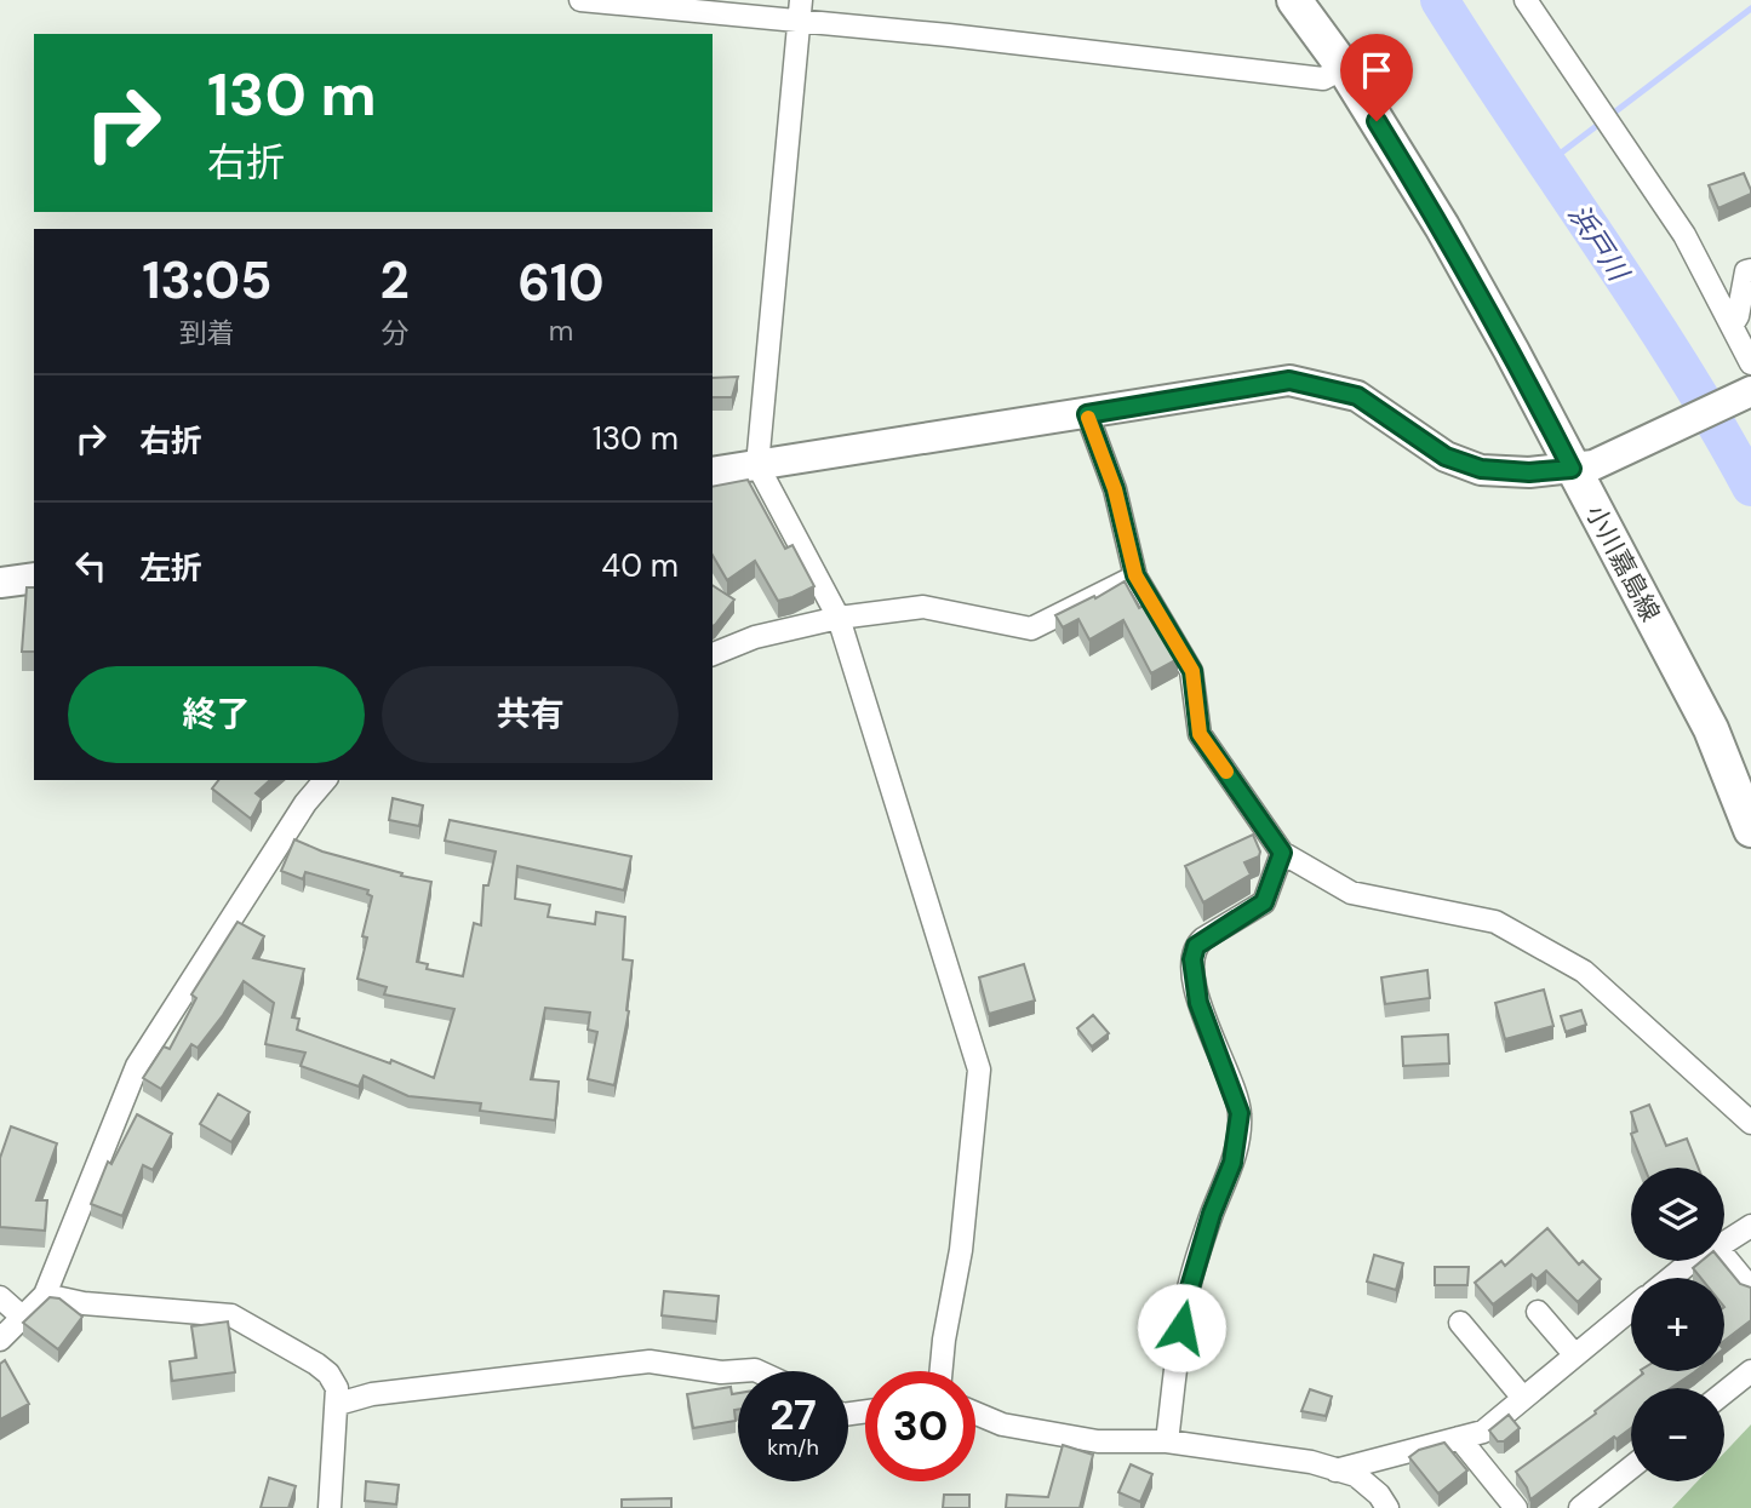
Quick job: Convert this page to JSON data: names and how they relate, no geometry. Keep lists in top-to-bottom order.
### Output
{
  "streets": {
    "main road": ["小川嘉島線"]
  },
  "water": ["浜戸川"],
  "page": {
    "turn": ["130 m", "右折"],
    "eta": [
      "13:05",
      "到着",
      "2",
      "分",
      "610",
      "m"
    ],
    "list": [
      {
        "name": "右折",
        "value": "130 m"
      },
      {
        "name": "左折",
        "value": "40 m"
      }
    ],
    "buttons": ["終了", "共有"],
    "map_buttons": ["+", "−"],
    "speed": "27 km/h",
    "limit": "30"
  }
}
